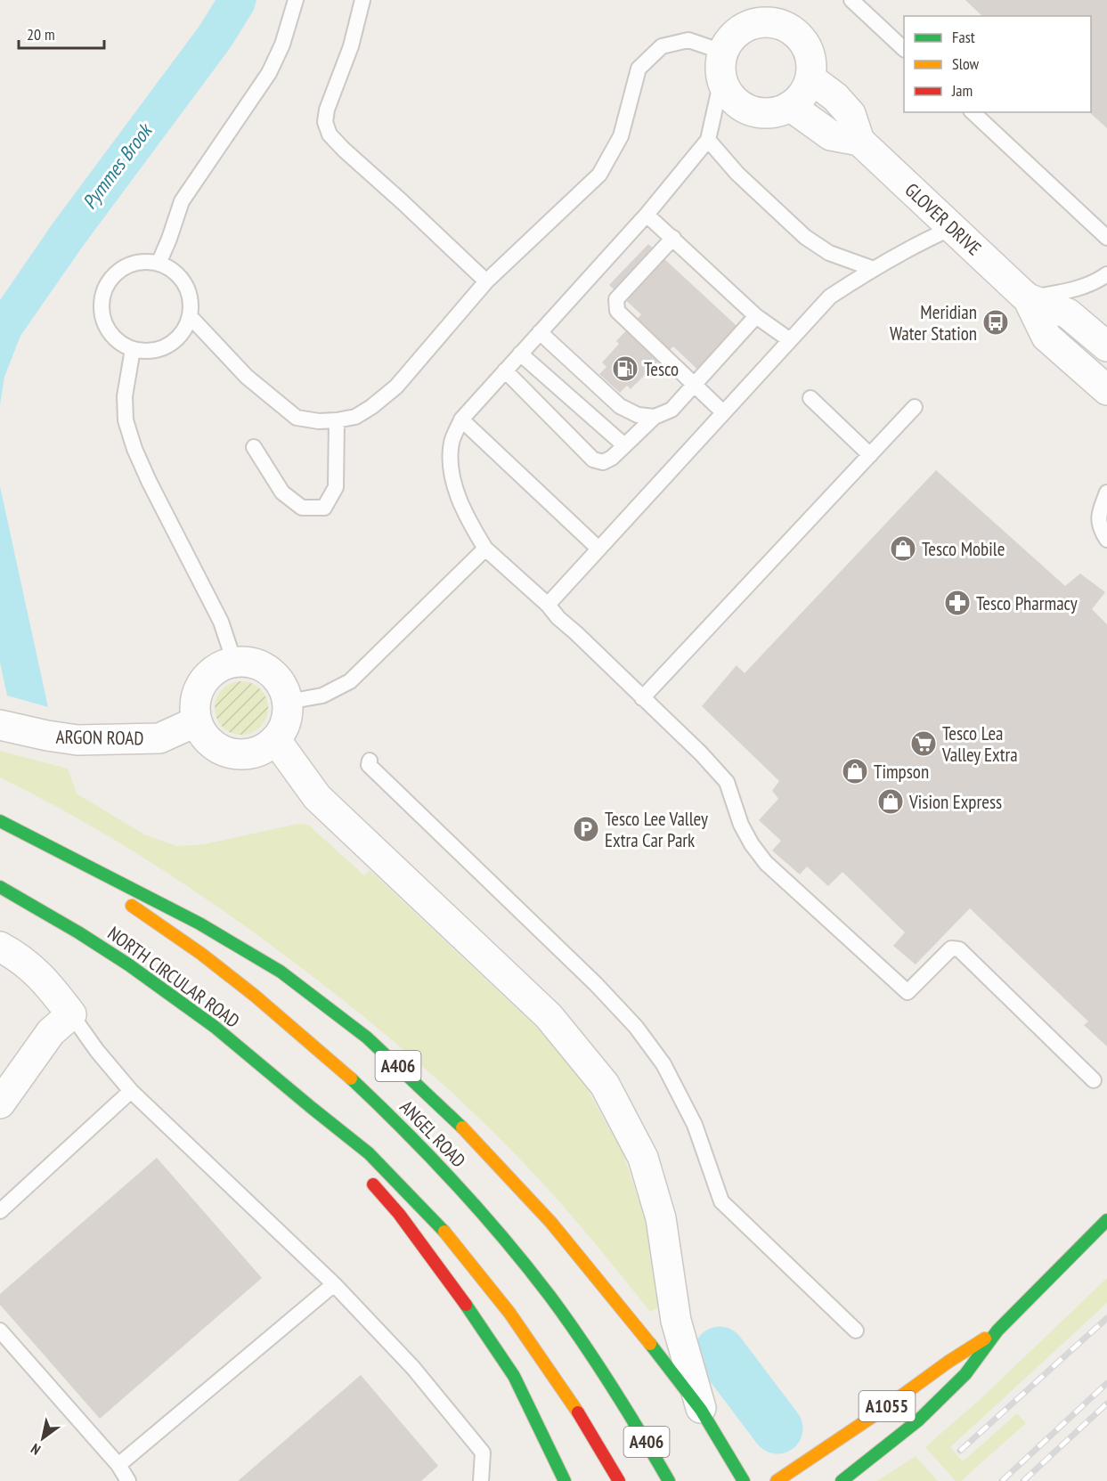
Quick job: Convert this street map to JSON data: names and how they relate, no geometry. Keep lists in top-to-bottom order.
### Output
{
  "streets": {
    "main road": [
      "NORTH CIRCULAR ROAD",
      "A406",
      "ANGEL ROAD",
      "A1055"
    ],
    "street": ["GLOVER DRIVE", "ARGON ROAD"]
  },
  "crossings": [
    ["NORTH CIRCULAR ROAD", "A406"],
    ["A406", "ANGEL ROAD"]
  ],
  "water": ["Pymmes Brook"],
  "places": {
    "bus stop": ["Meridian Water Station"],
    "fuel station": ["Tesco"],
    "shop": ["Tesco Mobile", "Timpson", "Vision Express"],
    "pharmacy": ["Tesco Pharmacy"],
    "supermarket": ["Tesco Lea Valley Extra"],
    "parking": ["Tesco Lee Valley Extra Car Park"]
  },
  "legend": ["Fast", "Slow", "Jam"],
  "scale_bar": "20 m",
  "north": "bottom left"
}
